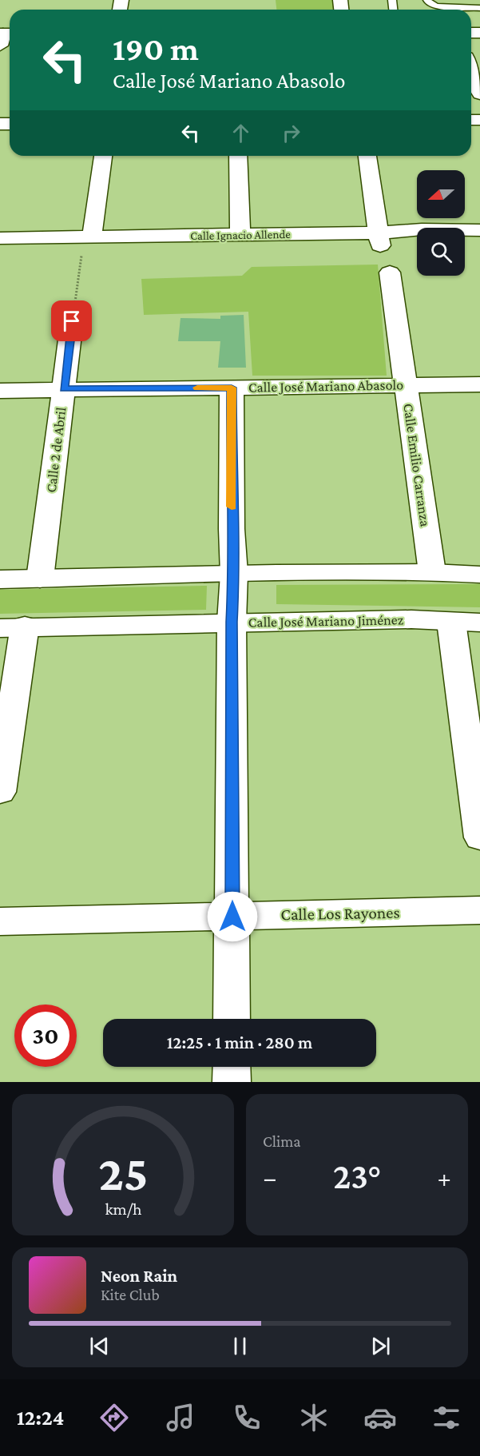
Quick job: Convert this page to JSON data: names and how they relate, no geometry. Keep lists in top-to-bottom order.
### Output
{
  "streets": {
    "street": [
      "Calle Ignacio Allende",
      "Calle José Mariano Abasolo",
      "Calle 2 de Abril",
      "Calle Emilio Carranza",
      "Calle José Mariano Jiménez",
      "Calle Los Rayones"
    ]
  },
  "crossings": [
    ["Calle José Mariano Abasolo", "Calle 2 de Abril"],
    ["Calle José Mariano Abasolo", "Calle Emilio Carranza"]
  ],
  "north": "left",
  "page": {
    "turn": ["190 m", "Calle José Mariano Abasolo"],
    "limit": "30",
    "trip": "12:25 · 1 min · 280 m",
    "tile": "Clima",
    "heat": ["−", "23°", "+"],
    "song": ["Neon Rain", "Kite Club"],
    "tabs": "12:24",
    "gauge": ["25", "km/h"]
  }
}
